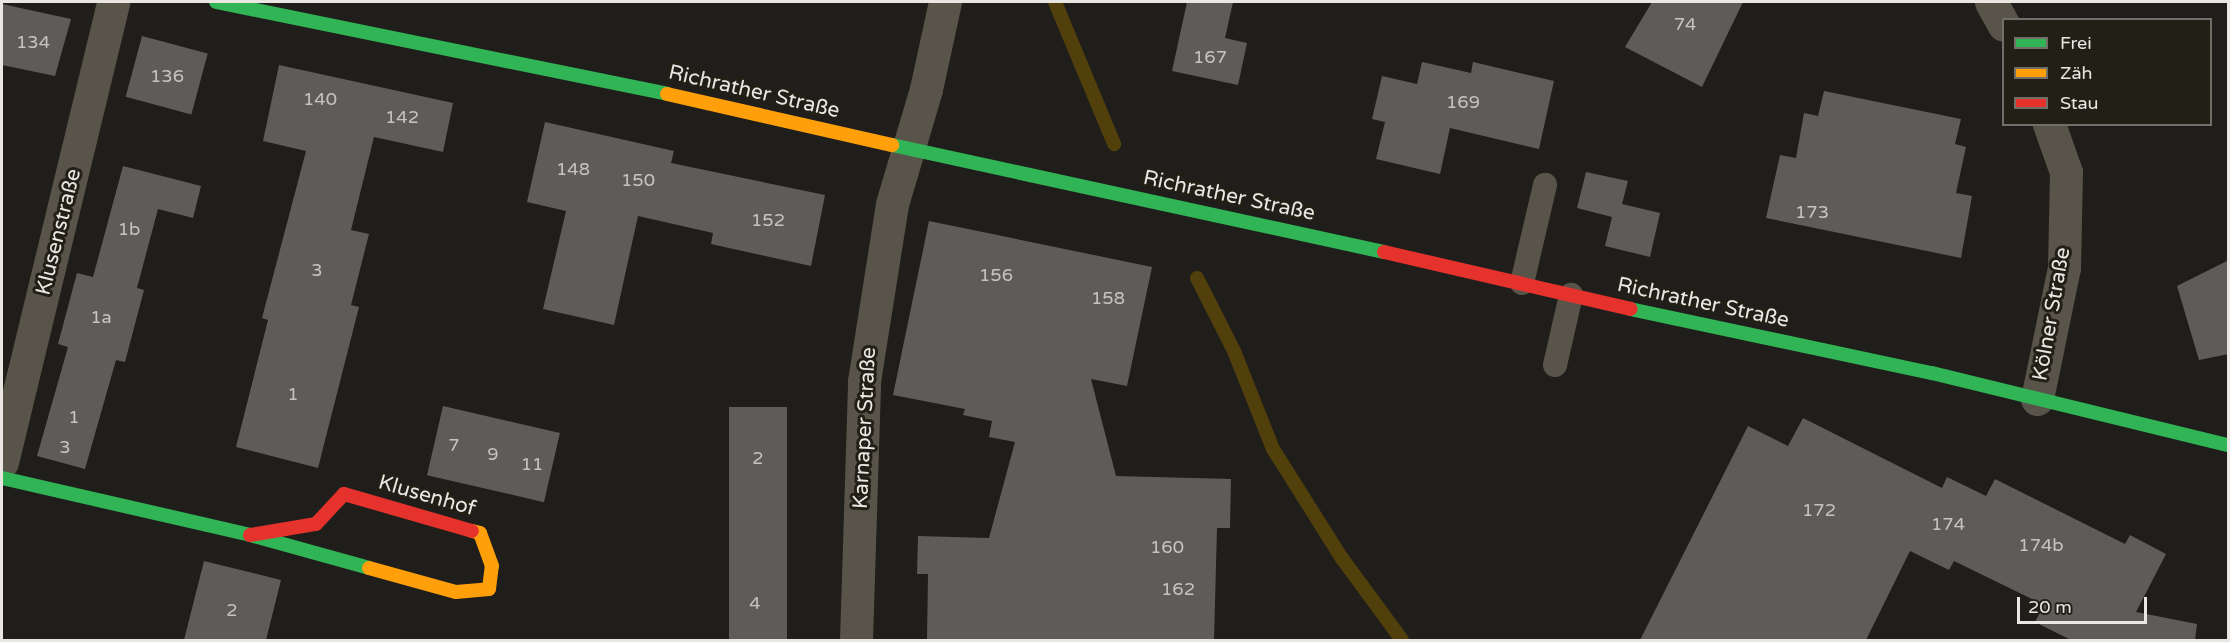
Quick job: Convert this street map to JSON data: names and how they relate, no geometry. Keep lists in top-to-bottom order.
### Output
{
  "streets": {
    "main road": ["Richrather Straße", "Klusenhof"],
    "street": ["Klusenstraße", "Kölner Straße", "Karnaper Straße"]
  },
  "crossings": [
    ["Richrather Straße", "Kölner Straße"],
    ["Richrather Straße", "Karnaper Straße"]
  ],
  "house_numbers": [
    "74",
    "134",
    "167",
    "136",
    "140",
    "169",
    "142",
    "148",
    "150",
    "173",
    "152",
    "1b",
    "3",
    "156",
    "158",
    "1a",
    "1",
    "1",
    "7",
    "3",
    "9",
    "2",
    "11",
    "172",
    "174",
    "174b",
    "160",
    "162",
    "4",
    "2"
  ],
  "legend": ["Frei", "Zäh", "Stau"],
  "scale_bar": "20 m"
}
